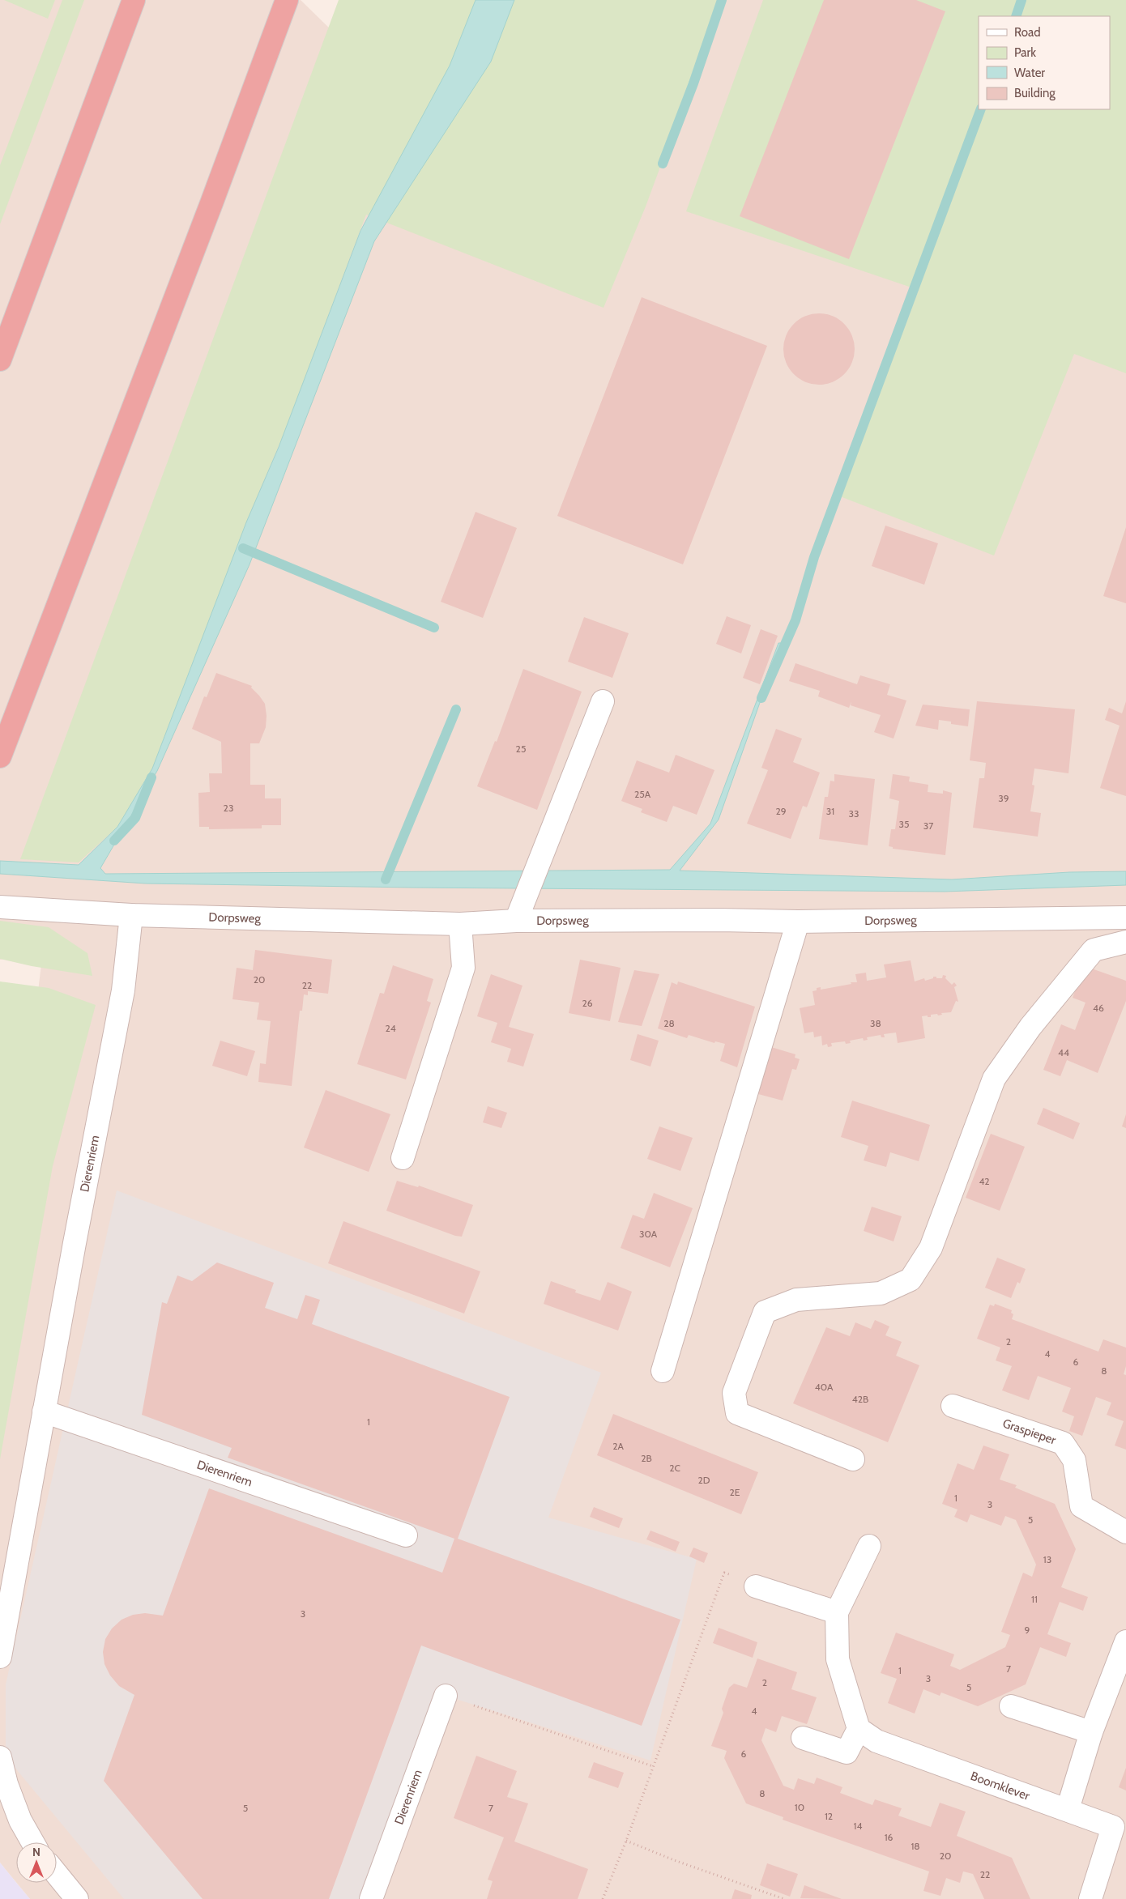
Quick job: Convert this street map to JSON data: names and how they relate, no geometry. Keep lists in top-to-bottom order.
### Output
{
  "streets": {
    "street": [
      "Dorpsweg",
      "Dierenriem",
      "Graspieper",
      "Boomklever"
    ]
  },
  "crossings": [
    ["Dorpsweg", "Dierenriem"]
  ],
  "house_numbers": [
    "25",
    "25A",
    "39",
    "23",
    "29",
    "31",
    "33",
    "35",
    "37",
    "20",
    "22",
    "26",
    "46",
    "28",
    "38",
    "24",
    "44",
    "42",
    "30A",
    "2",
    "4",
    "6",
    "8",
    "40A",
    "42B",
    "1",
    "2A",
    "2B",
    "2C",
    "2D",
    "2E",
    "1",
    "3",
    "5",
    "13",
    "11",
    "3",
    "9",
    "7",
    "1",
    "3",
    "2",
    "5",
    "4",
    "6",
    "8",
    "10",
    "5",
    "7",
    "12",
    "14",
    "16",
    "18",
    "20",
    "22"
  ],
  "legend": [
    "Road",
    "Park",
    "Water",
    "Building"
  ],
  "north": "top"
}
